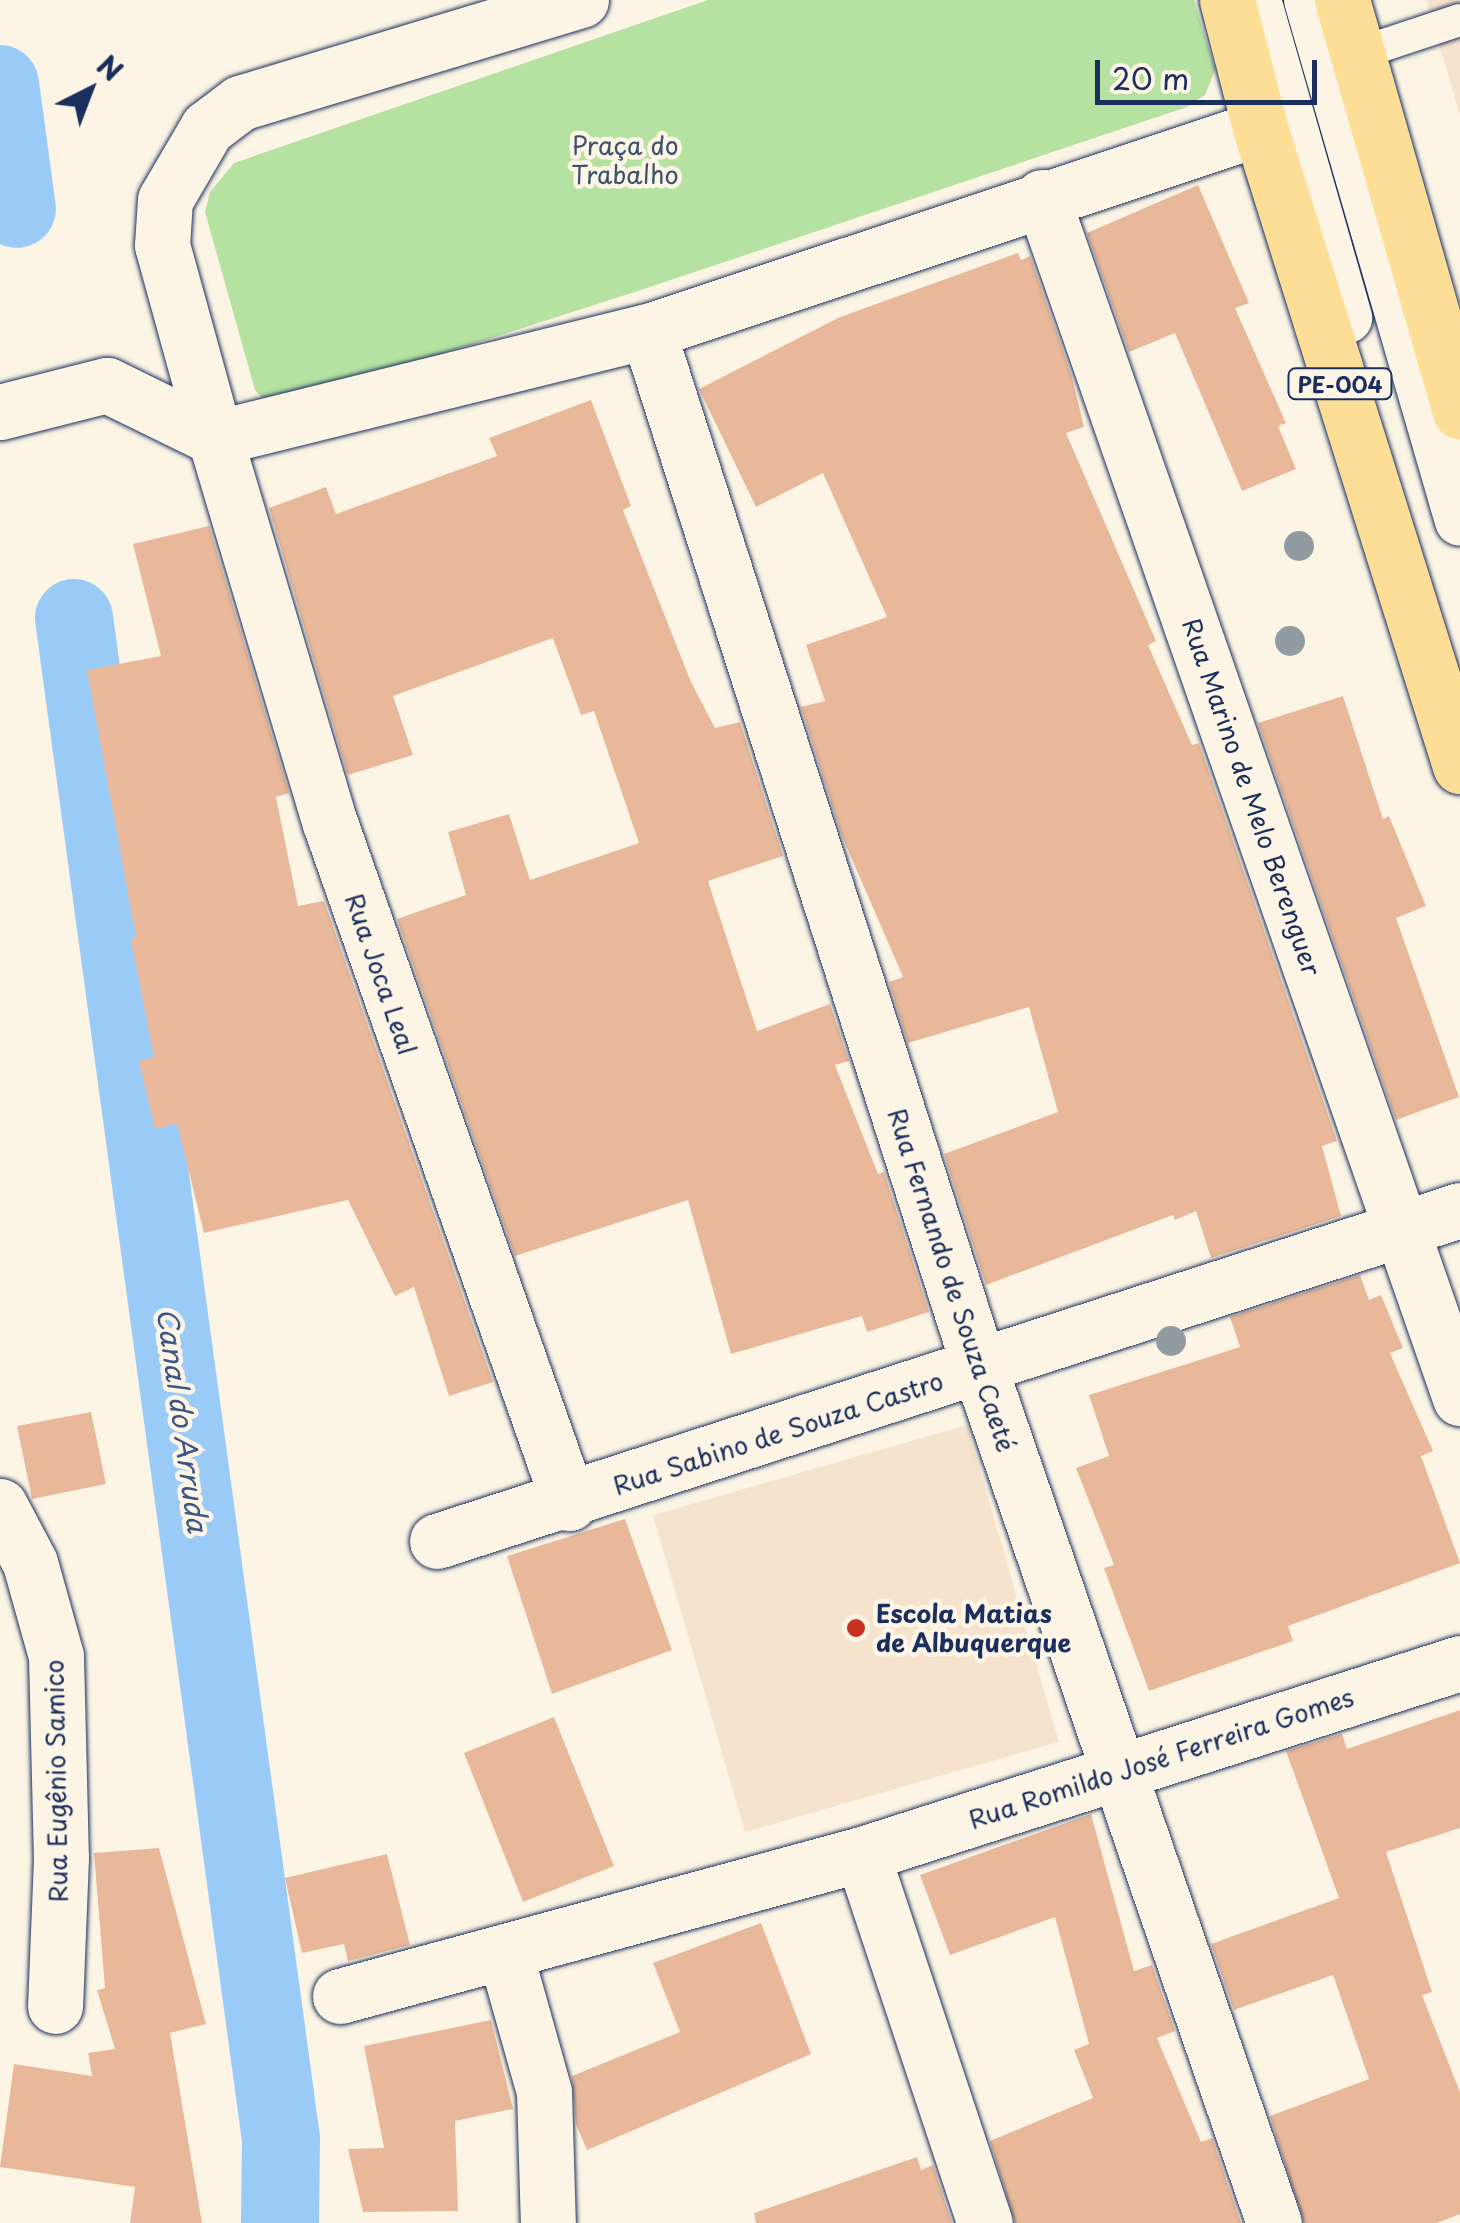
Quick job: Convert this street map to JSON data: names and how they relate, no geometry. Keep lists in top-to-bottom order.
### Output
{
  "streets": {
    "main road": ["PE-004"],
    "street": [
      "Rua Marino de Melo Berenguer",
      "Rua Joca Leal",
      "Rua Fernando de Souza Caeté",
      "Rua Sabino de Souza Castro",
      "Rua Romildo José Ferreira Gomes",
      "Rua Eugênio Samico"
    ]
  },
  "crossings": [
    ["Rua Marino de Melo Berenguer", "Rua Sabino de Souza Castro"],
    ["Rua Joca Leal", "Rua Sabino de Souza Castro"],
    ["Rua Fernando de Souza Caeté", "Rua Sabino de Souza Castro"],
    ["Rua Fernando de Souza Caeté", "Rua Romildo José Ferreira Gomes"]
  ],
  "water": ["Canal do Arruda"],
  "parks": ["Praça do Trabalho"],
  "places": ["Escola Matias de Albuquerque"],
  "scale_bar": "20 m",
  "north": "top right"
}
